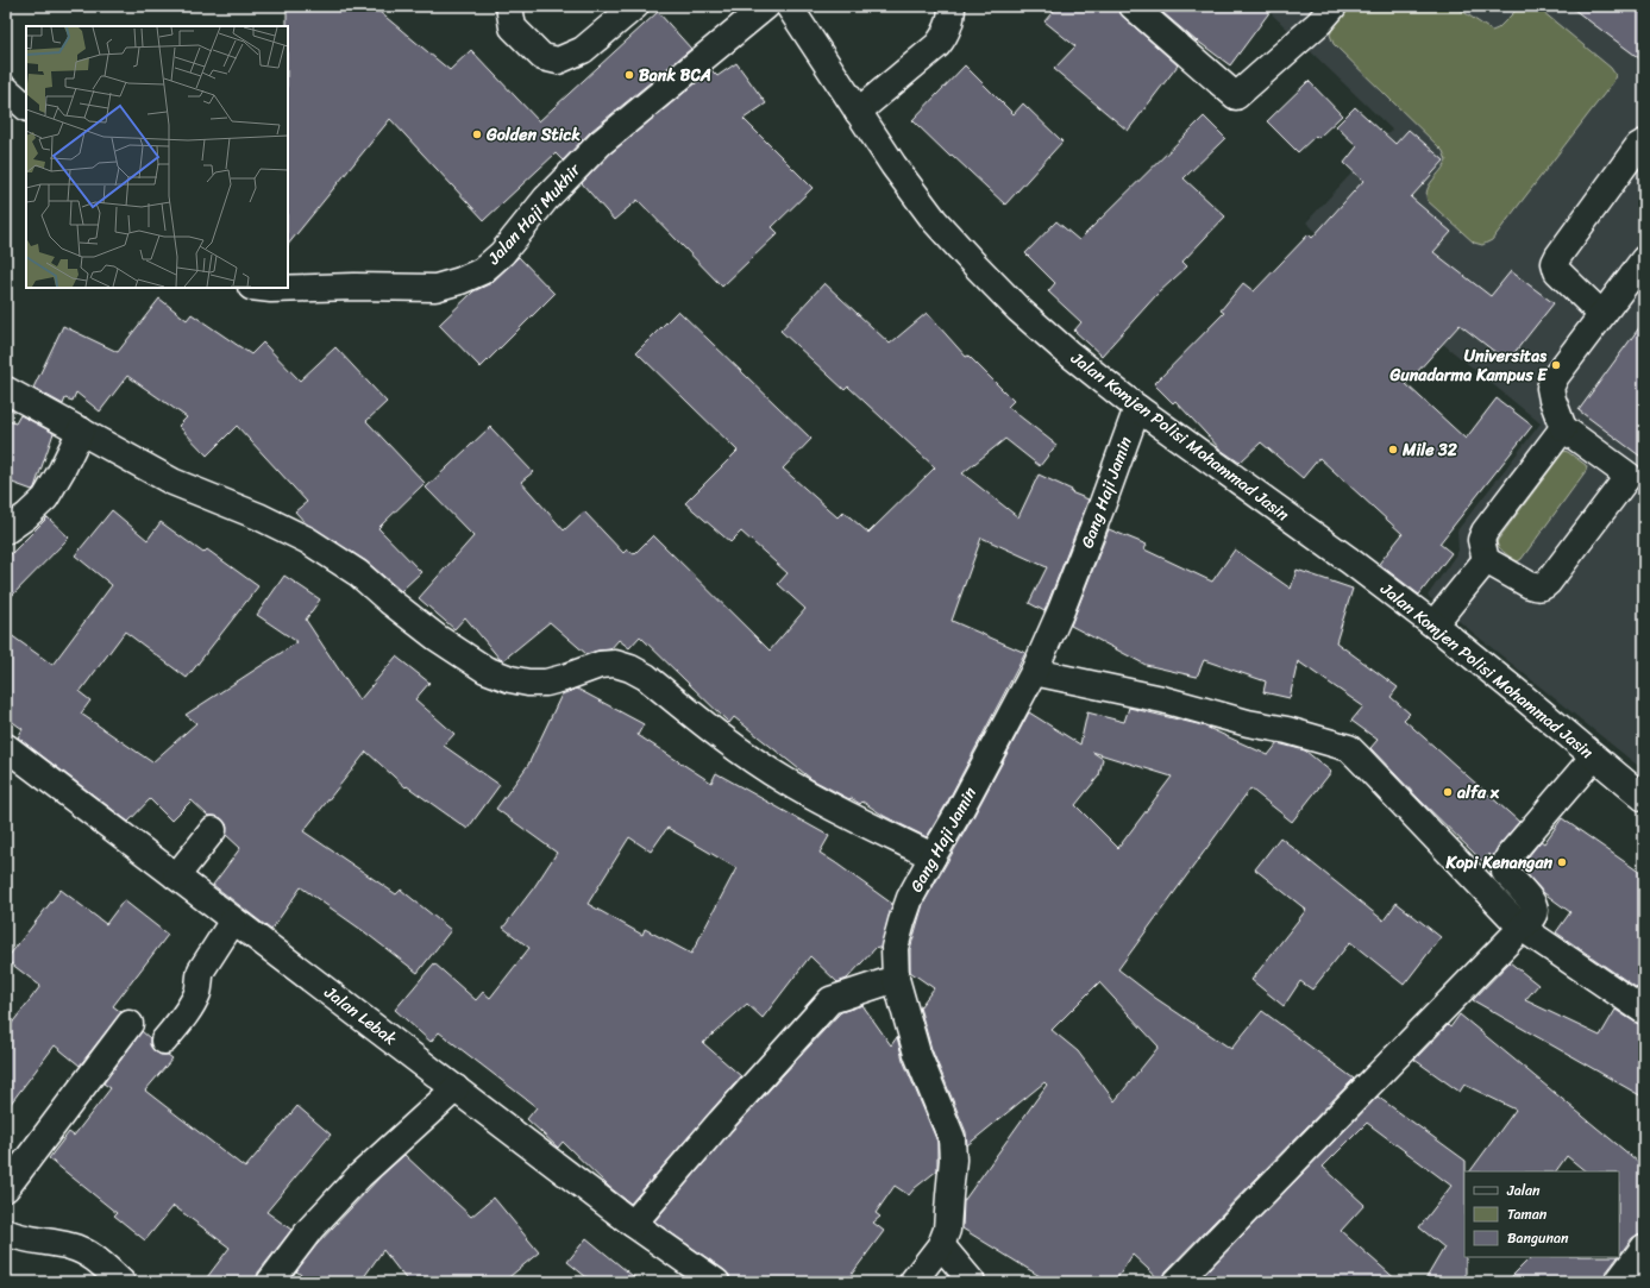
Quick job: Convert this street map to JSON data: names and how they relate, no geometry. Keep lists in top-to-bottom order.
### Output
{
  "streets": {
    "street": [
      "Jalan Haji Mukhir",
      "Jalan Komjen Polisi Mohammad Jasin",
      "Gang Haji Jamin",
      "Jalan Lebak"
    ]
  },
  "crossings": [
    ["Jalan Komjen Polisi Mohammad Jasin", "Gang Haji Jamin"]
  ],
  "places": [
    "Bank BCA",
    "Golden Stick",
    "Universitas Gunadarma Kampus E",
    "Mile 32",
    "alfa x",
    "Kopi Kenangan"
  ],
  "legend": ["Jalan", "Taman", "Bangunan"]
}
